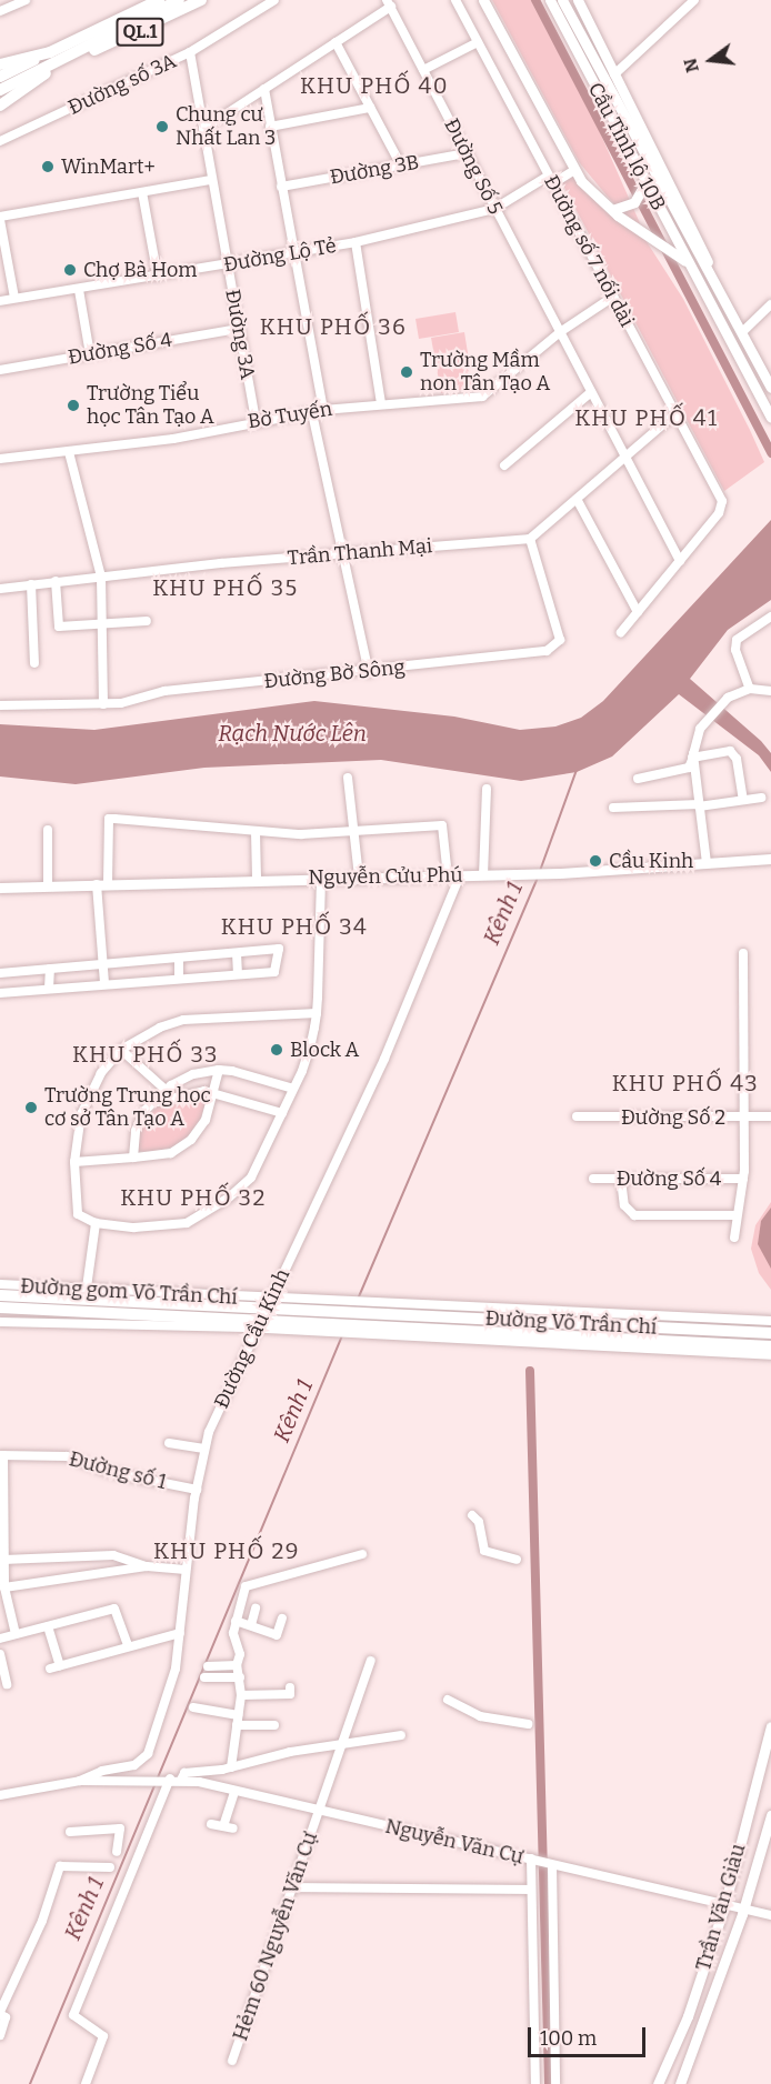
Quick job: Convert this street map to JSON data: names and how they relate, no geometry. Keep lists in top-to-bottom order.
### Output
{
  "streets": {
    "highway": ["QL.1", "Đường Võ Trần Chí"],
    "main road": ["Cầu Tỉnh lộ 10B", "Nguyễn Cửu Phú", "Trần Văn Giàu"],
    "street": [
      "Đường số 3A",
      "Đường Số 5",
      "Đường 3B",
      "Đường số 7 nối dài",
      "Đường Lộ Tẻ",
      "Đường 3A",
      "Đường Số 4",
      "Bờ Tuyến",
      "Trần Thanh Mại",
      "Đường Bờ Sông",
      "Đường Số 2",
      "Đường gom Võ Trần Chí",
      "Đường Cầu Kinh",
      "Đường số 1",
      "Nguyễn Văn Cự",
      "Hẻm 60 Nguyễn Văn Cự"
    ]
  },
  "crossings": [
    ["Đường số 3A", "Đường 3A"],
    ["Đường Số 5", "Đường 3B"],
    ["Đường Số 5", "Đường số 7 nối dài"],
    ["Đường Số 5", "Đường Lộ Tẻ"],
    ["Đường Số 5", "Bờ Tuyến"],
    ["Đường số 7 nối dài", "Đường Lộ Tẻ"],
    ["Đường số 7 nối dài", "Bờ Tuyến"],
    ["Đường Lộ Tẻ", "Đường 3A"],
    ["Đường 3A", "Đường Số 4"],
    ["Đường 3A", "Bờ Tuyến"],
    ["Trần Thanh Mại", "Đường Bờ Sông"],
    ["Nguyễn Cửu Phú", "Đường Cầu Kinh"],
    ["Đường gom Võ Trần Chí", "Đường Võ Trần Chí"],
    ["Đường gom Võ Trần Chí", "Đường Cầu Kinh"],
    ["Đường Cầu Kinh", "Đường số 1"],
    ["Đường Cầu Kinh", "Nguyễn Văn Cự"],
    ["Nguyễn Văn Cự", "Trần Văn Giàu"],
    ["Nguyễn Văn Cự", "Hẻm 60 Nguyễn Văn Cự"]
  ],
  "districts": [
    "KHU PHỐ 40",
    "KHU PHỐ 36",
    "KHU PHỐ 41",
    "KHU PHỐ 35",
    "KHU PHỐ 34",
    "KHU PHỐ 33",
    "KHU PHỐ 43",
    "KHU PHỐ 32",
    "KHU PHỐ 29"
  ],
  "water": ["Rạch Nước Lên", "Kênh 1"],
  "places": [
    "Chung cư Nhất Lan 3",
    "WinMart+",
    "Chợ Bà Hom",
    "Trường Mầm non Tân Tạo A",
    "Trường Tiểu học Tân Tạo A",
    "Cầu Kinh",
    "Block A",
    "Trường Trung học cơ sở Tân Tạo A"
  ],
  "scale_bar": "100 m",
  "north": "left"
}
